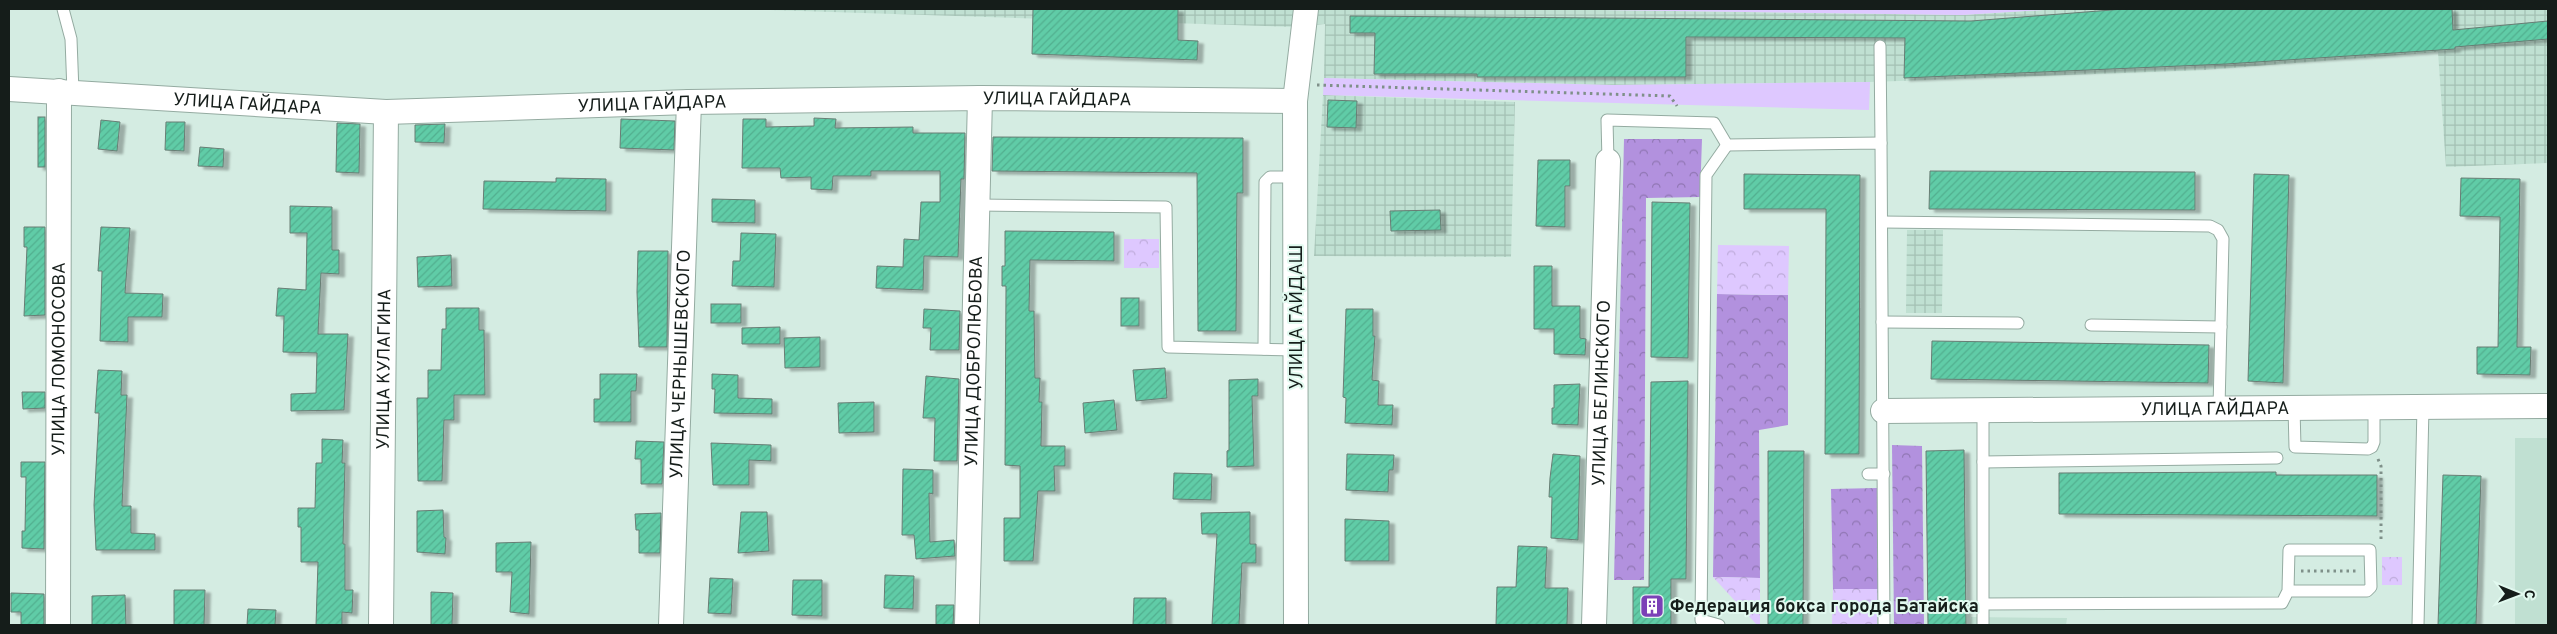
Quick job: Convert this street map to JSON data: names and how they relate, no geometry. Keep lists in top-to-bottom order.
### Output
{
  "streets": {
    "street": [
      "УЛИЦА ГАЙДАРА",
      "УЛИЦА ГАЙДАШ",
      "УЛИЦА ЛОМОНОСОВА",
      "УЛИЦА ДОБРОЛЮБОВА",
      "УЛИЦА ЧЕРНЫШЕВСКОГО",
      "УЛИЦА КУЛАГИНА",
      "УЛИЦА БЕЛИНСКОГО"
    ]
  },
  "crossings": [
    ["УЛИЦА ГАЙДАРА", "УЛИЦА ГАЙДАШ"],
    ["УЛИЦА ГАЙДАРА", "УЛИЦА ЛОМОНОСОВА"],
    ["УЛИЦА ГАЙДАРА", "УЛИЦА ДОБРОЛЮБОВА"],
    ["УЛИЦА ГАЙДАРА", "УЛИЦА ЧЕРНЫШЕВСКОГО"],
    ["УЛИЦА ГАЙДАРА", "УЛИЦА КУЛАГИНА"]
  ],
  "places": {
    "building": ["Федерация бокса города Батайска"]
  },
  "north": "right"
}
